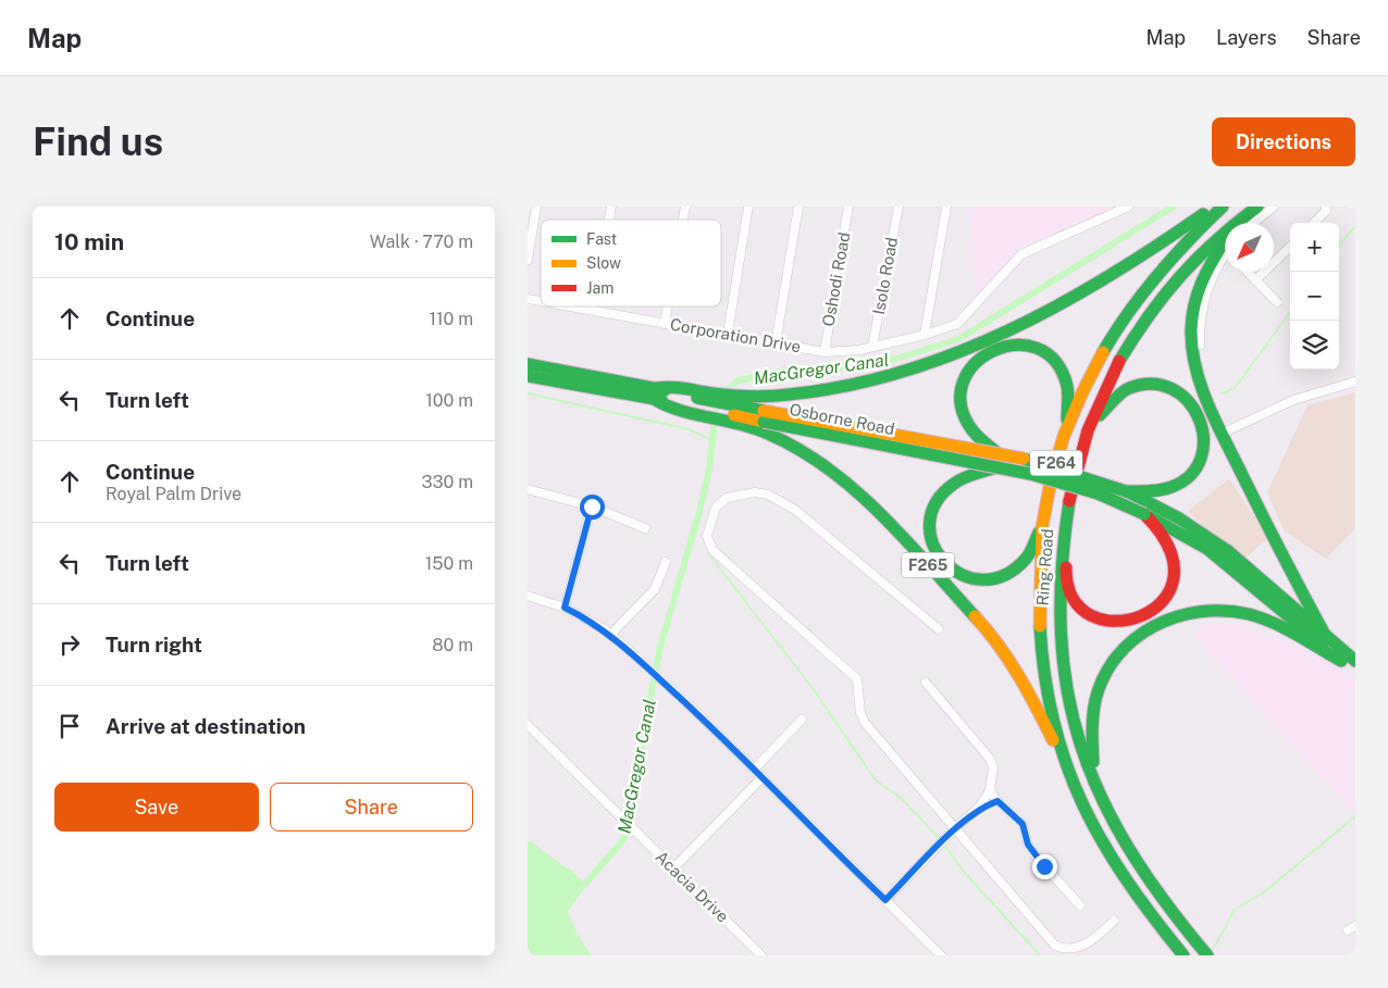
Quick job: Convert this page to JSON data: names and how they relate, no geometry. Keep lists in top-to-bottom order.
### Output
{
  "streets": {
    "main road": [
      "Osborne Road",
      "F264",
      "F265",
      "Ring Road"
    ],
    "street": [
      "Isolo Road",
      "Oshodi Road",
      "Corporation Drive",
      "Acacia Drive"
    ]
  },
  "crossings": [
    ["Isolo Road", "Corporation Drive"],
    ["Oshodi Road", "Corporation Drive"],
    ["Osborne Road", "F265"],
    ["F265", "Ring Road"]
  ],
  "water": ["MacGregor Canal"],
  "legend": ["Fast", "Slow", "Jam"],
  "north": "bottom left",
  "page": {
    "header": "Map",
    "nav": ["Map", "Layers", "Share"],
    "buttons": [
      "Directions",
      ["Save", "Share"]
    ],
    "title": "Find us",
    "heading": ["10 min", "Walk · 770 m"],
    "map_buttons": ["+", "−"],
    "list": [
      ["Continue", "110 m"],
      ["Turn left", "100 m"],
      ["Continue", "Royal Palm Drive", "330 m"],
      ["Turn left", "150 m"],
      ["Turn right", "80 m"],
      "Arrive at destination"
    ]
  }
}
